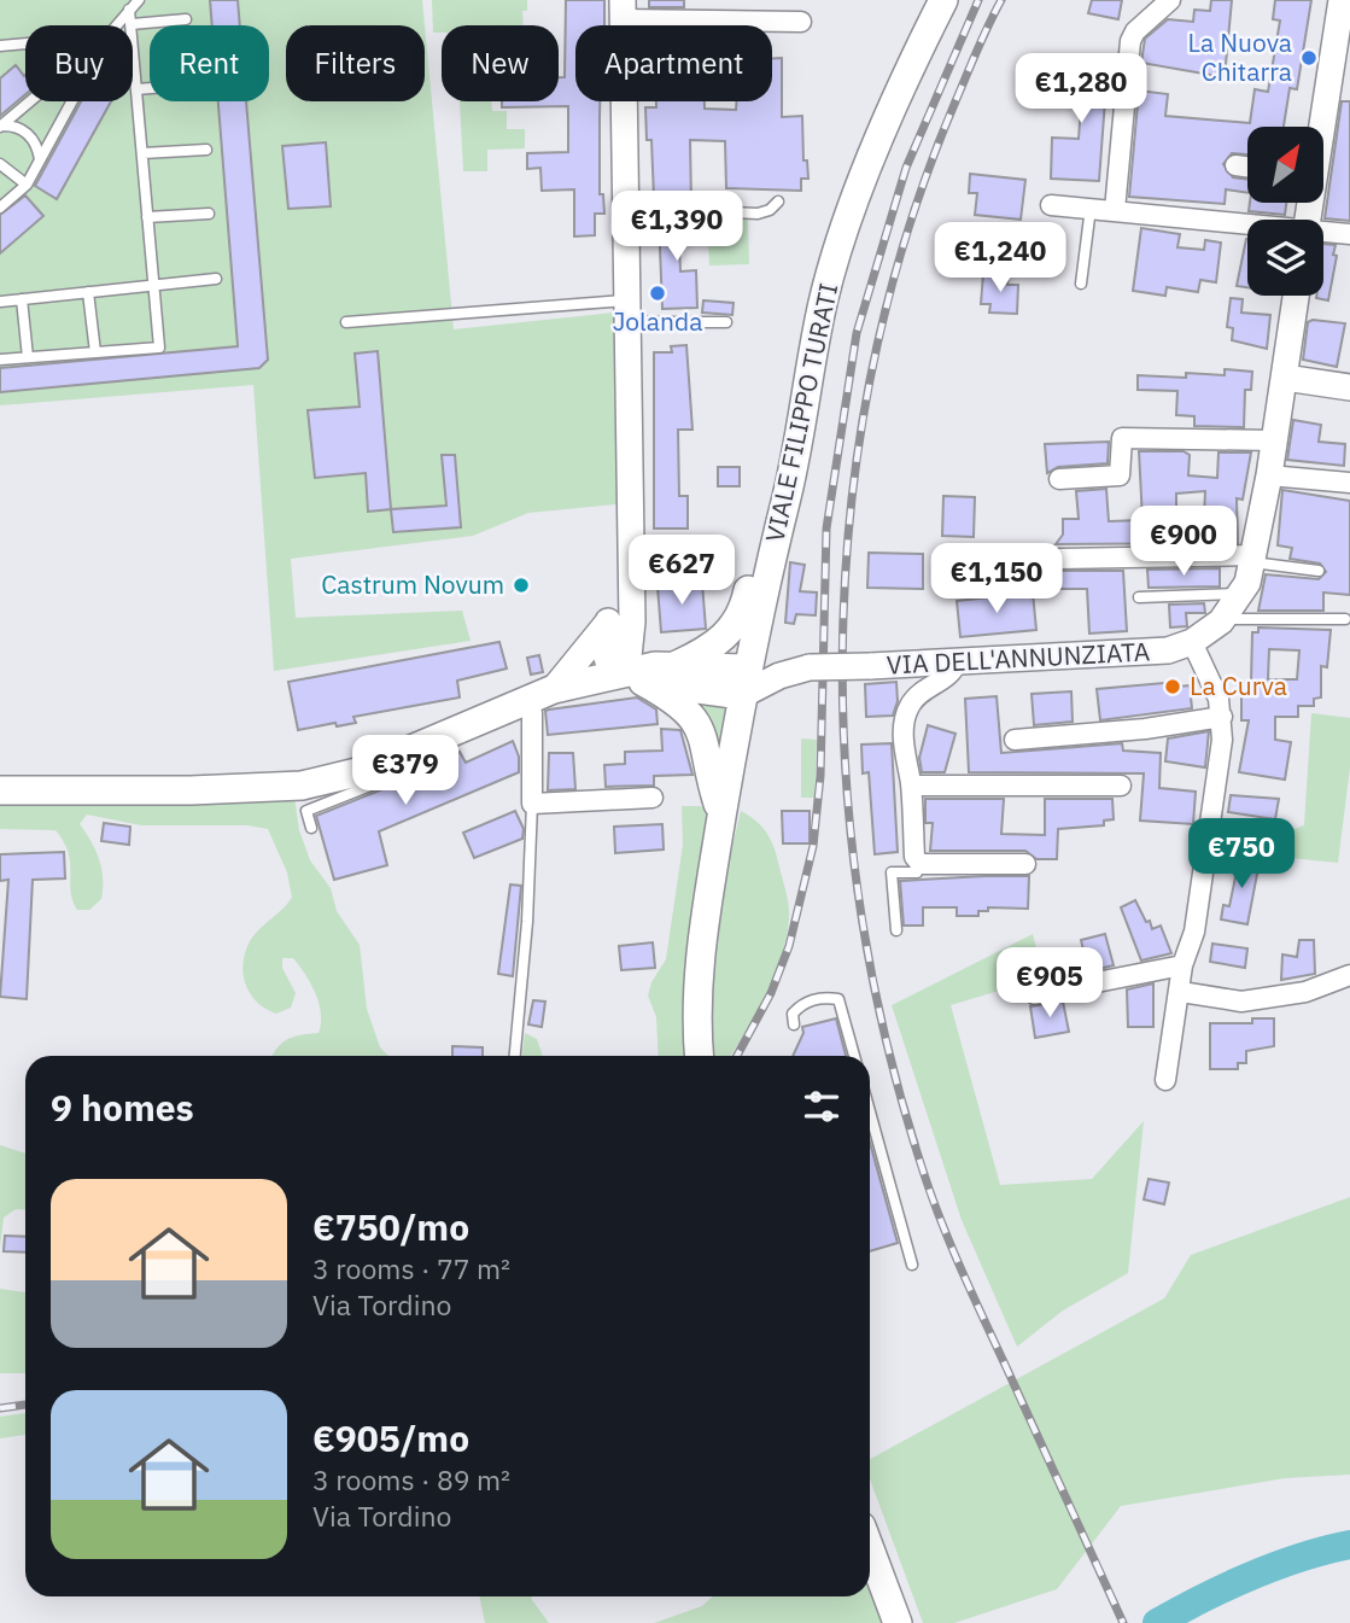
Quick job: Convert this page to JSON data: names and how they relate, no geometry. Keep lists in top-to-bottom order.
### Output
{
  "streets": {
    "main road": ["VIALE FILIPPO TURATI"],
    "street": ["VIA DELL'ANNUNZIATA"]
  },
  "crossings": [
    ["VIALE FILIPPO TURATI", "VIA DELL'ANNUNZIATA"]
  ],
  "places": [
    "La Nuova Chitarra",
    "Jolanda",
    "Castrum Novum",
    "La Curva"
  ],
  "north": "top right",
  "page": {
    "chip": [
      "Buy",
      "Rent",
      "Filters",
      "New",
      "Apartment"
    ],
    "price": [
      "€1,280",
      "€1,390",
      "€1,240",
      "€900",
      "€627",
      "€1,150",
      "€379",
      "€750",
      "€905"
    ],
    "heading": "9 homes",
    "list": [
      {
        "name": "€750/mo",
        "note": "3 rooms · 77 m² · Via Tordino"
      },
      {
        "name": "€905/mo",
        "note": "3 rooms · 89 m² · Via Tordino"
      }
    ]
  }
}
